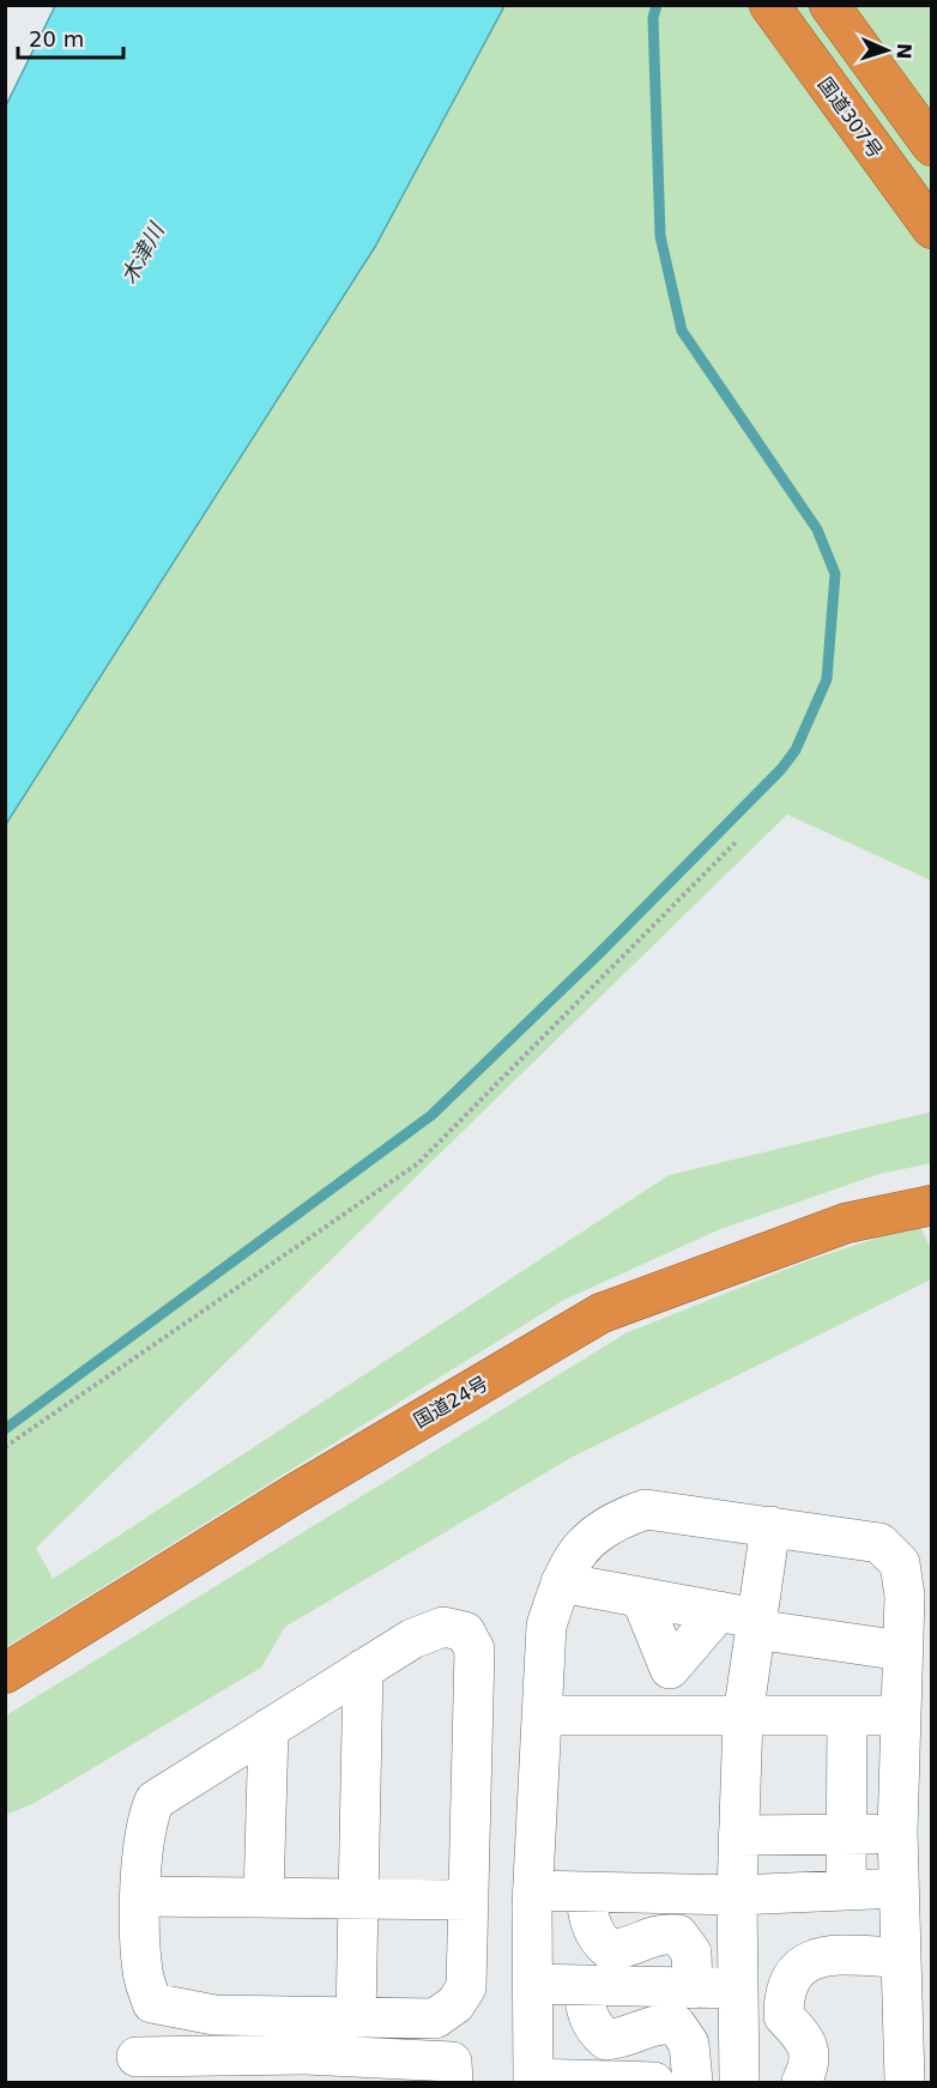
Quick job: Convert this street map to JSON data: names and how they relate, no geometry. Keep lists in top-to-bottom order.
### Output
{
  "streets": {
    "highway": ["国道307号", "国道24号"]
  },
  "water": ["木津川"],
  "scale_bar": "20 m",
  "north": "right"
}
